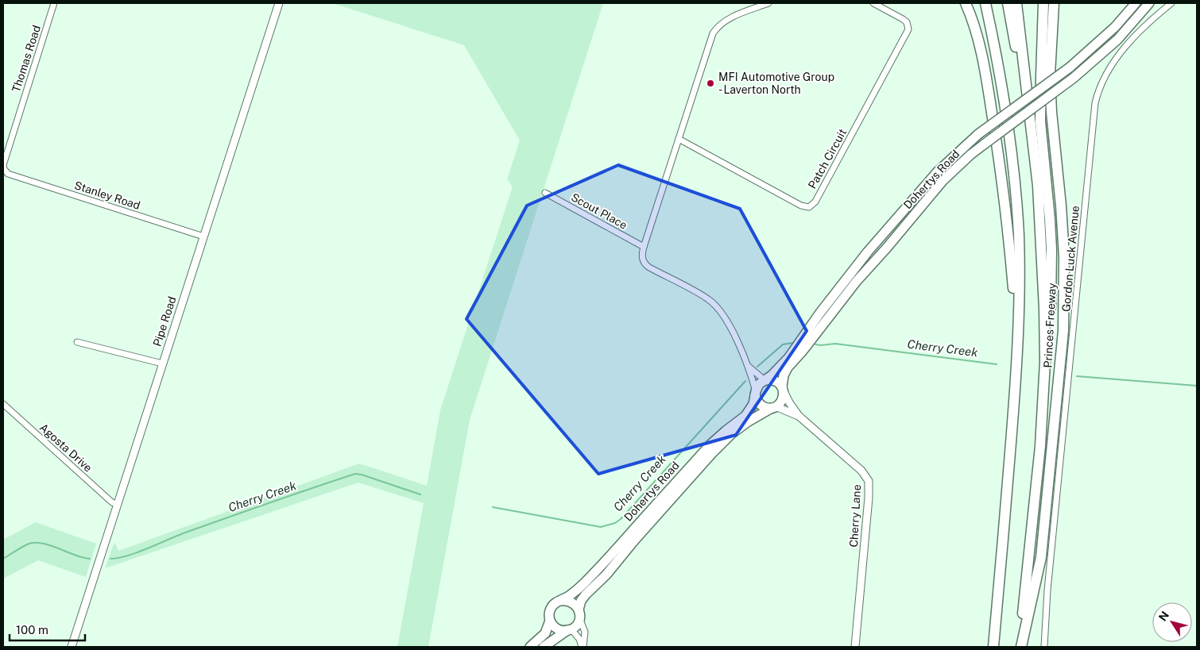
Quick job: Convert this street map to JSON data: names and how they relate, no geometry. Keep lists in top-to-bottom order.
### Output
{
  "streets": {
    "highway": ["Princes Freeway"],
    "main road": ["Dohertys Road"],
    "street": [
      "Thomas Road",
      "Patch Circuit",
      "Stanley Road",
      "Scout Place",
      "Gordon Luck Avenue",
      "Pipe Road",
      "Agosta Drive",
      "Cherry Lane"
    ]
  },
  "crossings": [
    ["Thomas Road", "Stanley Road"],
    ["Dohertys Road", "Cherry Lane"],
    ["Stanley Road", "Pipe Road"],
    ["Pipe Road", "Agosta Drive"]
  ],
  "water": ["Cherry Creek"],
  "places": ["MFI Automotive Group - Laverton North"],
  "scale_bar": "100 m",
  "north": "top left"
}
